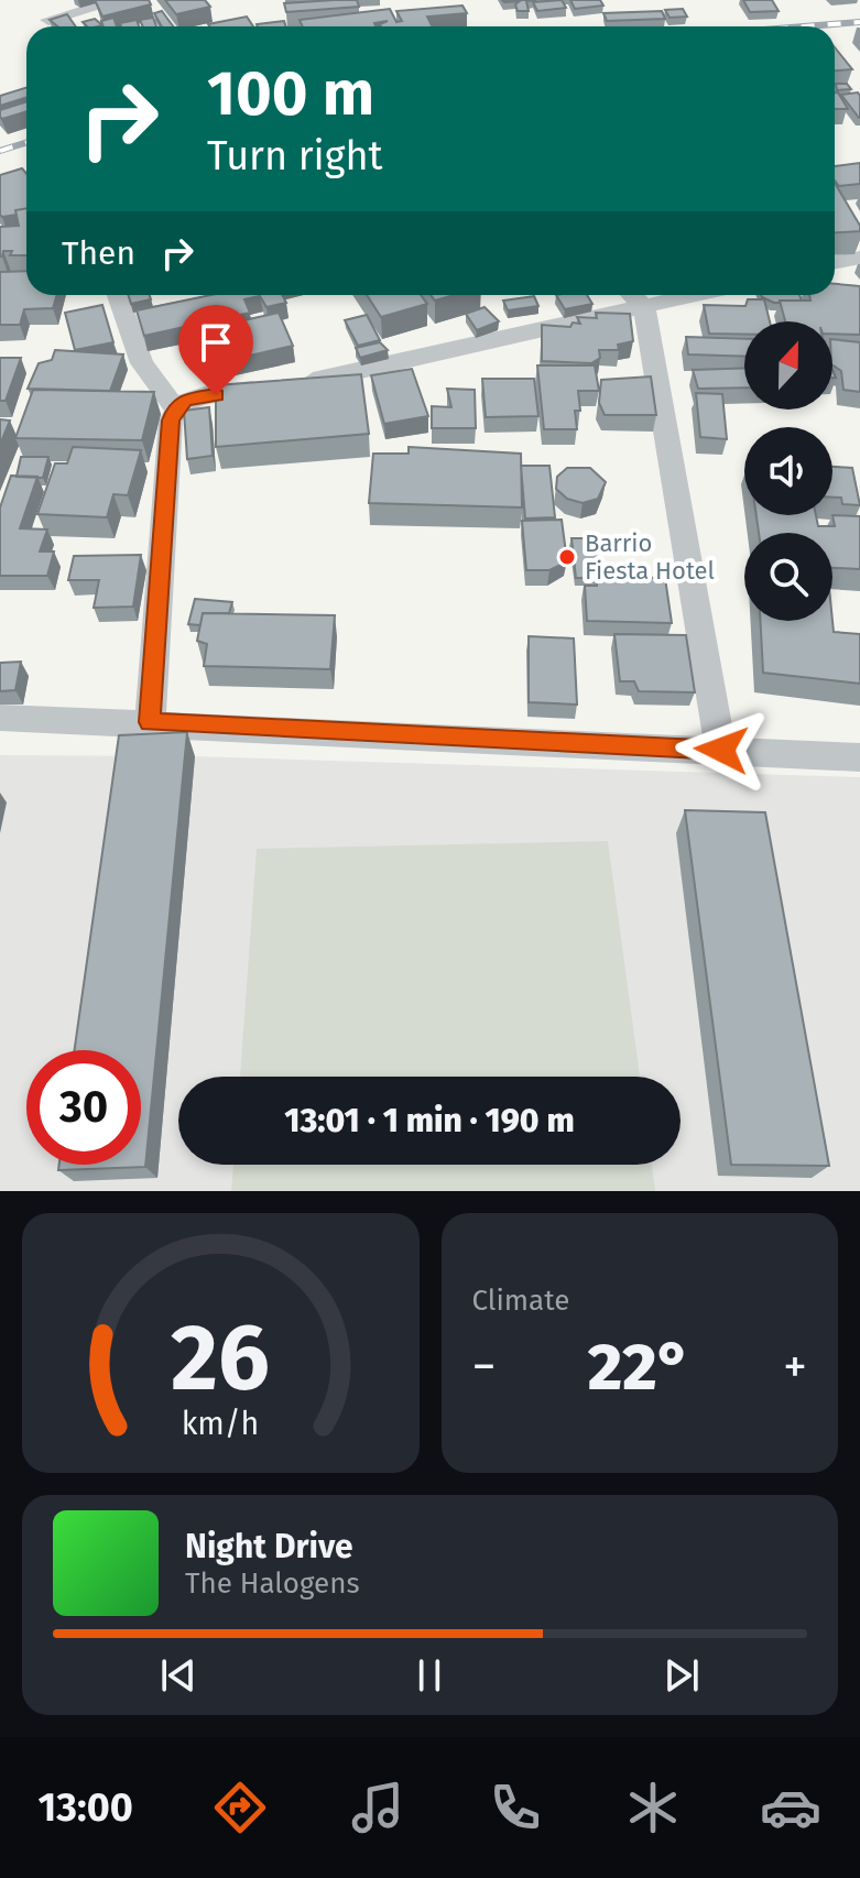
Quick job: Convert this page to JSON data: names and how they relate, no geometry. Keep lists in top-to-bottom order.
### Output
{
  "places": ["Barrio Fiesta Hotel"],
  "north": "top",
  "page": {
    "turn": ["100 m", "Turn right"],
    "then": "Then",
    "limit": "30",
    "trip": "13:01 · 1 min · 190 m",
    "tile": "Climate",
    "heat": ["−", "22°", "+"],
    "song": ["Night Drive", "The Halogens"],
    "tabs": "13:00",
    "gauge": ["26", "km/h"]
  }
}
